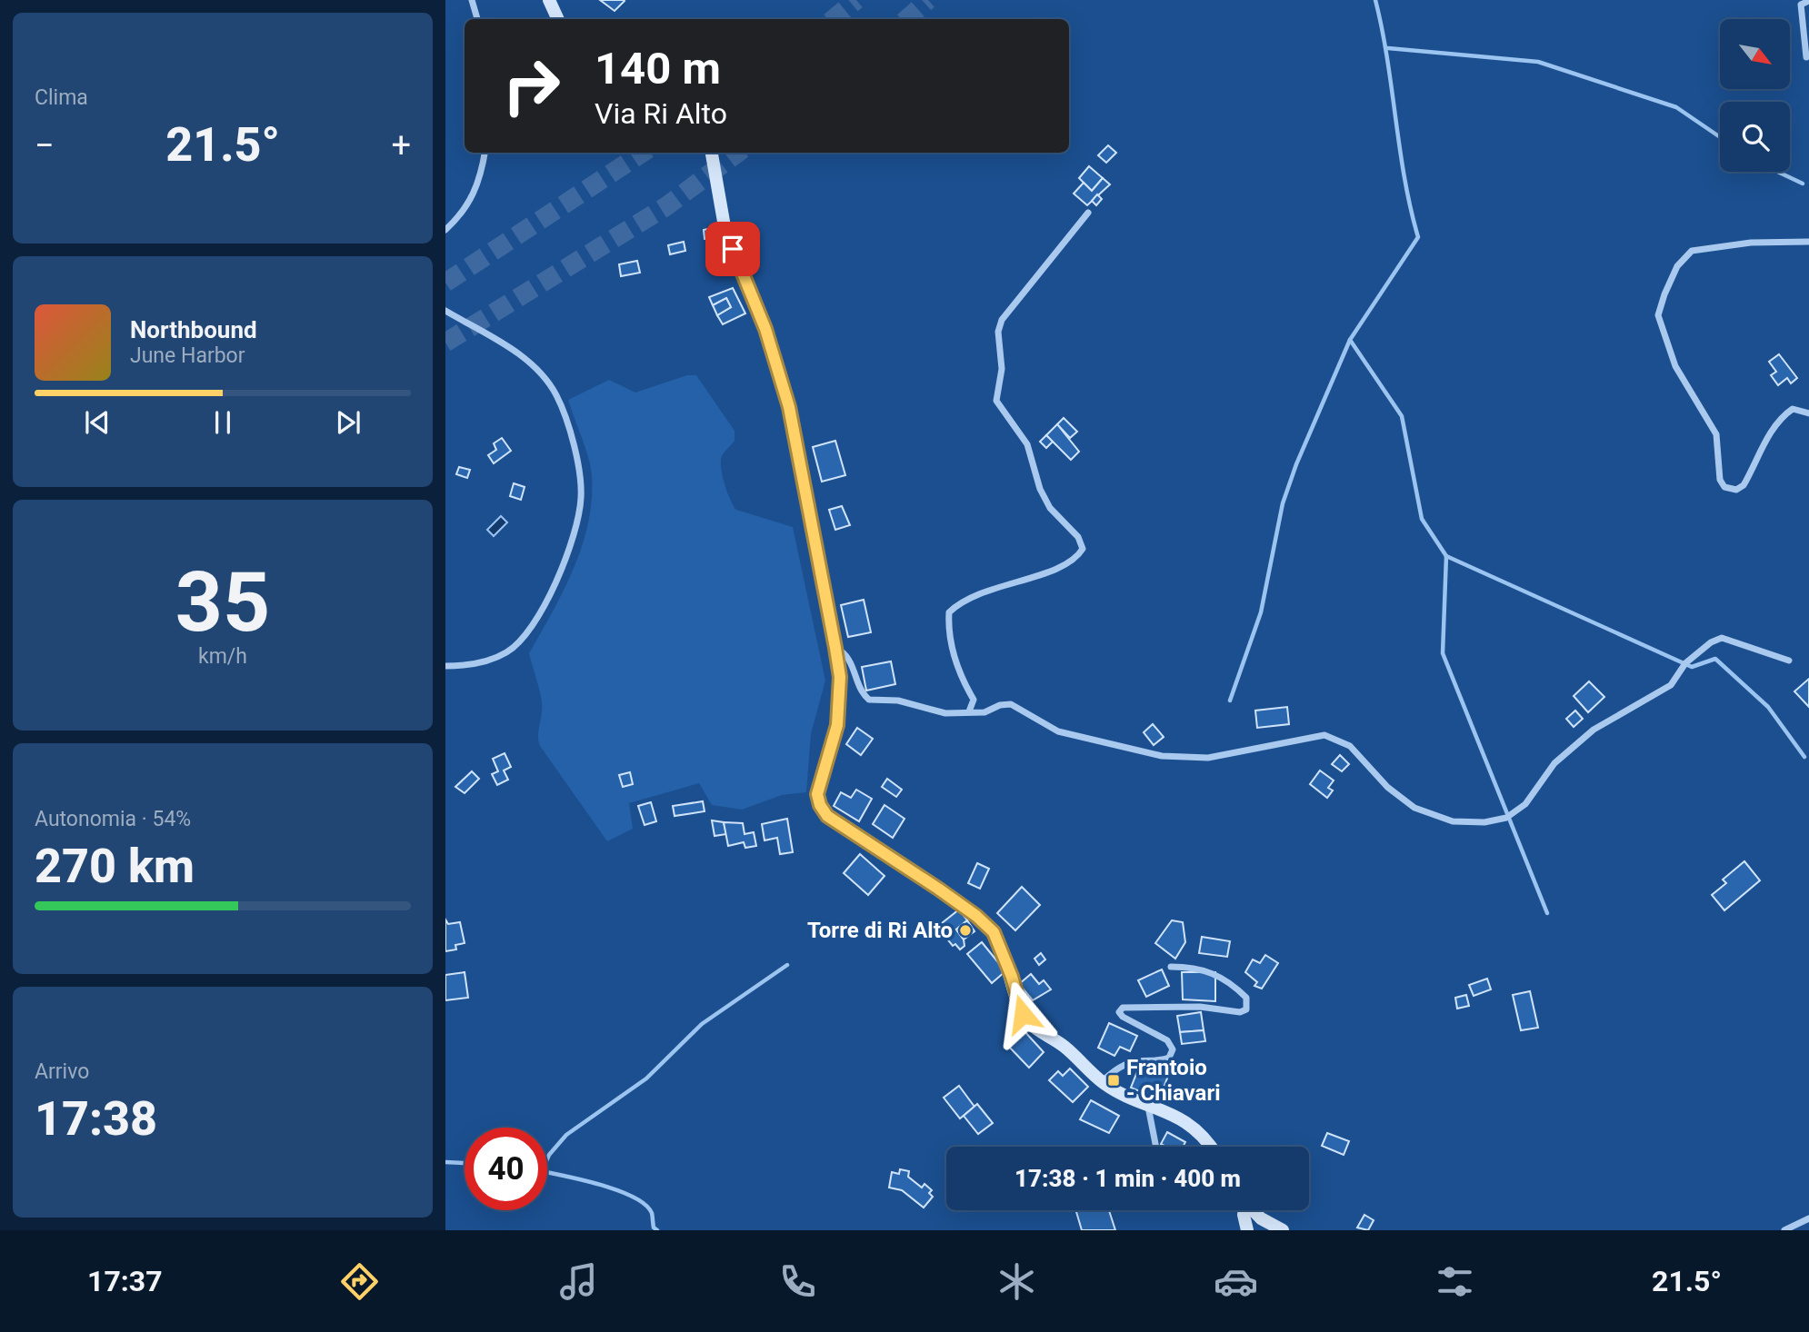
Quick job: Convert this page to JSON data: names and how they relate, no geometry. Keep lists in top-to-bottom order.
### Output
{
  "places": {
    "other": ["Torre di Ri Alto"],
    "transit": ["Frantoio - Chiavari"]
  },
  "north": "bottom right",
  "page": {
    "tile": [
      "Clima",
      ["35", "km/h"],
      ["Autonomia · 54%", "270 km"],
      ["Arrivo", "17:38"]
    ],
    "turn": ["140 m", "Via Ri Alto"],
    "heat": ["−", "21.5°", "+"],
    "song": ["Northbound", "June Harbor"],
    "limit": "40",
    "trip": "17:38 · 1 min · 400 m",
    "tabs": ["17:37", "21.5°"]
  }
}
